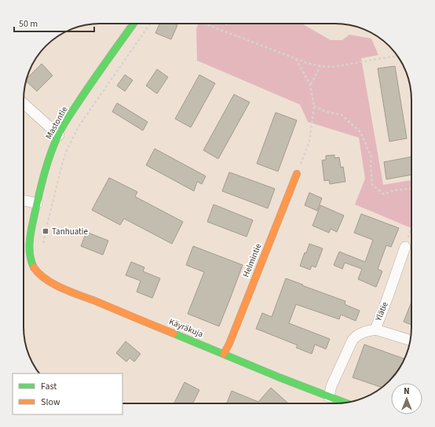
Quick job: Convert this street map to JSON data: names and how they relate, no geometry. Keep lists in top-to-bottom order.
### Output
{
  "streets": {
    "street": [
      "Mastontie",
      "Helmintie",
      "Ylätie",
      "Käyräkuja"
    ]
  },
  "crossings": [
    ["Mastontie", "Käyräkuja"],
    ["Helmintie", "Käyräkuja"],
    ["Ylätie", "Käyräkuja"]
  ],
  "places": {
    "transit": ["Tanhuatie"]
  },
  "legend": ["Fast", "Slow"],
  "scale_bar": "50 m",
  "north": "top"
}
